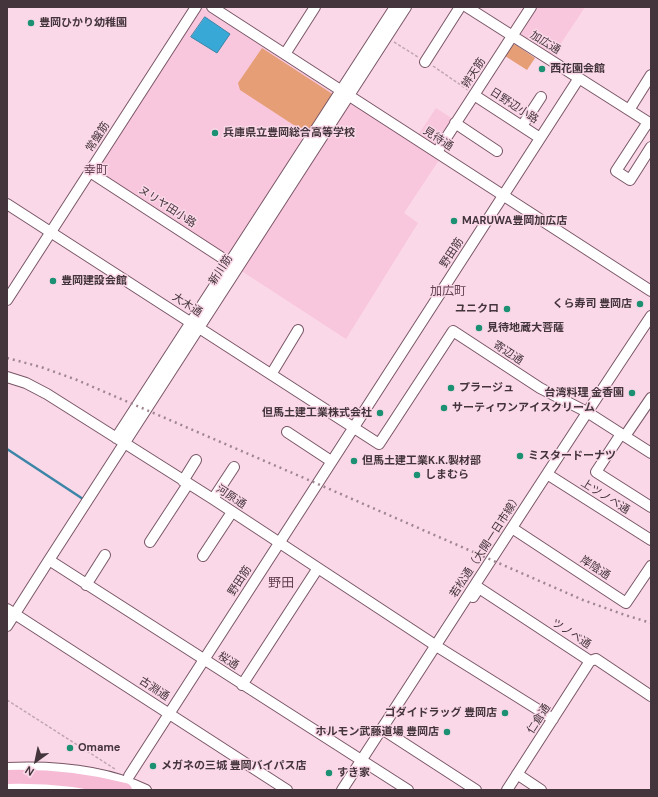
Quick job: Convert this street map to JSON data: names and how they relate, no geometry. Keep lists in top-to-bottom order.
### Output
{
  "streets": {
    "street": [
      "加広通",
      "辨天筋",
      "日野辺小路",
      "常盤筋",
      "見待通",
      "ヌリヤ田小路",
      "野田筋",
      "新川筋",
      "大木通",
      "寄辺通",
      "河原通",
      "上ツノベ通",
      "若松通（大開一日市線）",
      "岸陰通",
      "ツノベ通",
      "桜通",
      "古淵通",
      "仁倉通"
    ]
  },
  "crossings": [
    ["加広通", "辨天筋"],
    ["加広通", "野田筋"],
    ["辨天筋", "日野辺小路"],
    ["辨天筋", "見待通"],
    ["日野辺小路", "野田筋"],
    ["常盤筋", "ヌリヤ田小路"],
    ["常盤筋", "大木通"],
    ["見待通", "野田筋"],
    ["見待通", "新川筋"],
    ["ヌリヤ田小路", "新川筋"],
    ["野田筋", "大木通"],
    ["野田筋", "寄辺通"],
    ["野田筋", "河原通"],
    ["野田筋", "桜通"],
    ["野田筋", "古淵通"],
    ["新川筋", "大木通"],
    ["新川筋", "河原通"],
    ["新川筋", "桜通"],
    ["大木通", "寄辺通"],
    ["寄辺通", "若松通（大開一日市線）"],
    ["河原通", "若松通（大開一日市線）"],
    ["河原通", "ツノベ通"],
    ["河原通", "仁倉通"],
    ["上ツノベ通", "若松通（大開一日市線）"],
    ["若松通（大開一日市線）", "岸陰通"],
    ["若松通（大開一日市線）", "ツノベ通"],
    ["若松通（大開一日市線）", "桜通"],
    ["ツノベ通", "仁倉通"]
  ],
  "districts": ["幸町", "加広町", "野田"],
  "places": [
    "豊岡ひかり幼稚園",
    "西花園会館",
    "兵庫県立豊岡総合高等学校",
    "MARUWA豊岡加広店",
    "豊岡建設会館",
    "くら寿司 豊岡店",
    "ユニクロ",
    "見待地蔵大菩薩",
    "プラージュ",
    "台湾料理 金香園",
    "サーティワンアイスクリーム",
    "但馬土建工業株式会社",
    "ミスタードーナツ",
    "但馬土建工業K.K.製材部",
    "しまむら",
    "ゴダイドラッグ 豊岡店",
    "ホルモン武藤道場 豊岡店",
    "Omame",
    "メガネの三城 豊岡バイパス店",
    "すき家"
  ],
  "north": "bottom left"
}
